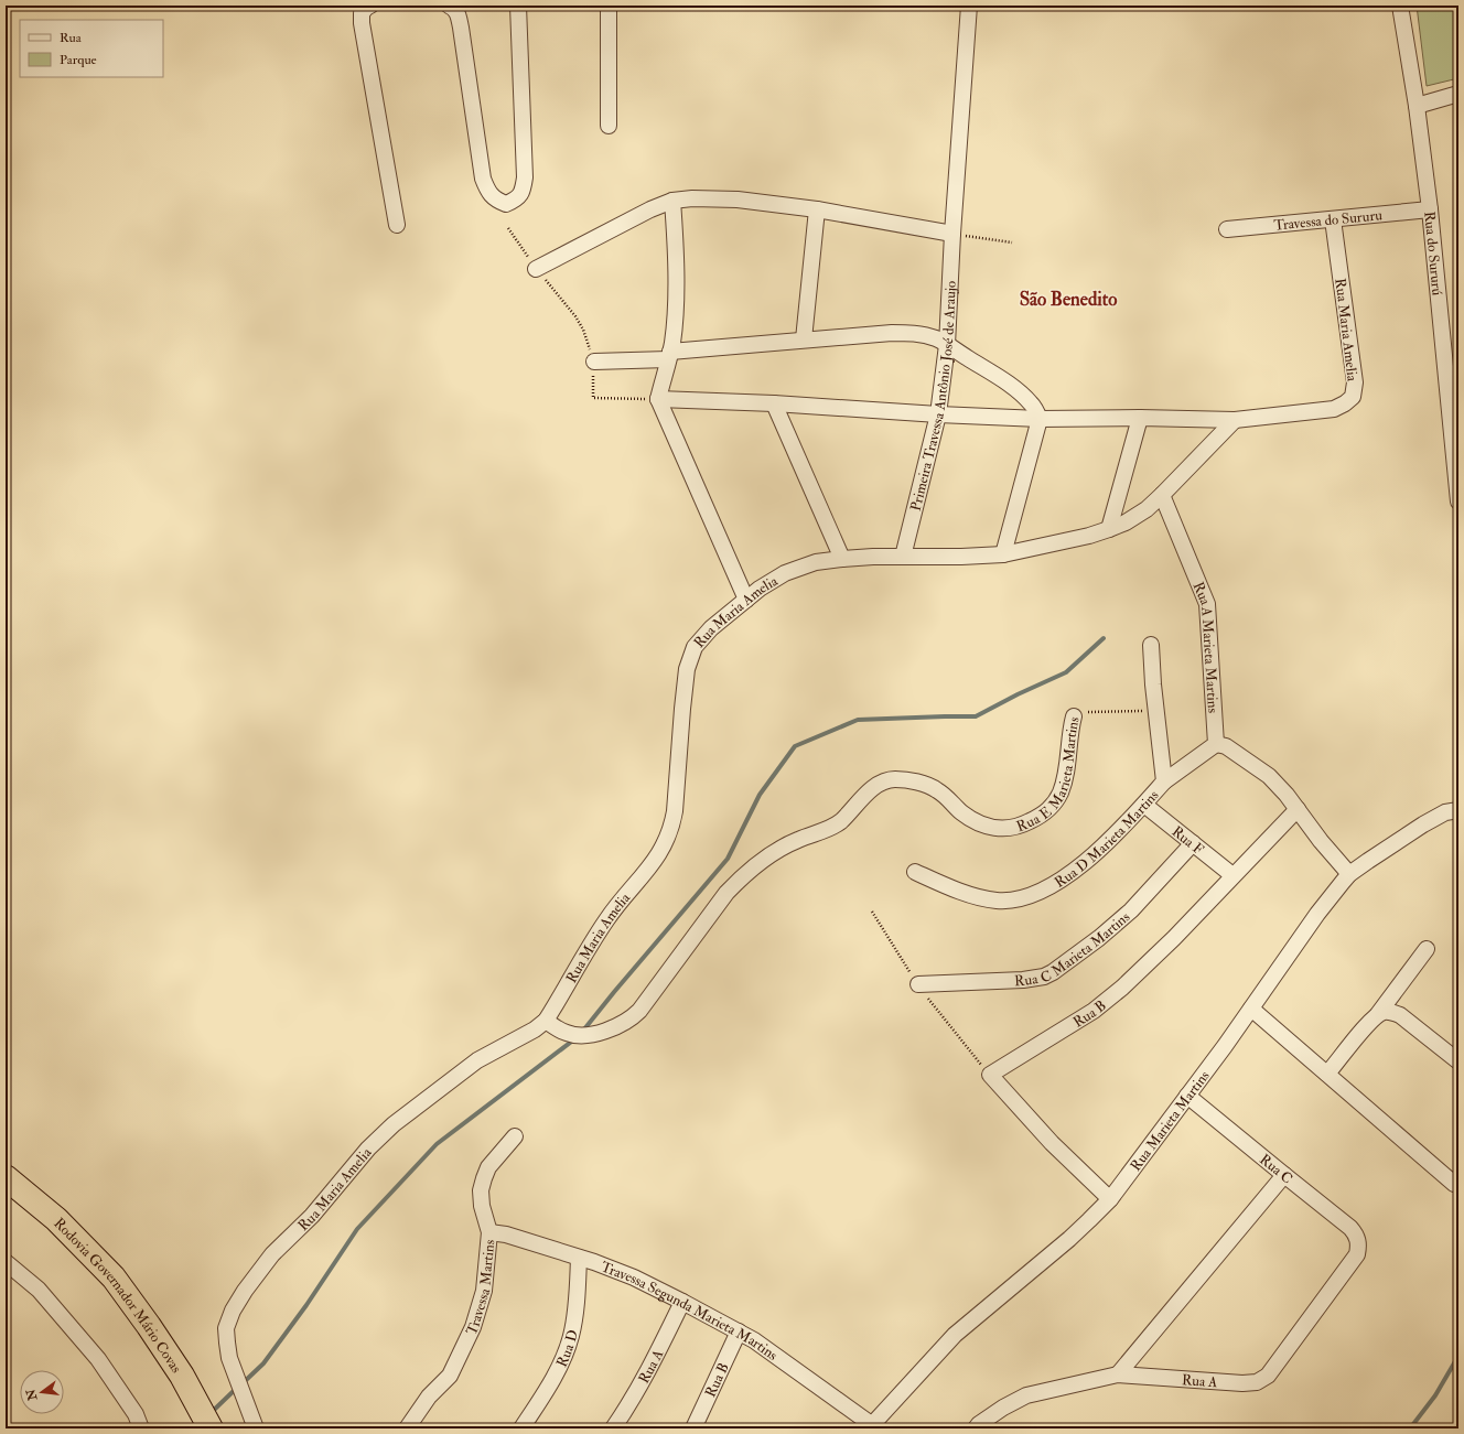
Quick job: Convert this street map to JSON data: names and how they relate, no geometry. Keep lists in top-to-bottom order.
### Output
{
  "streets": {
    "highway": ["Rodovia Governador Mário Covas"],
    "street": [
      "Travessa do Sururu",
      "Rua do Sururú",
      "Rua Maria Amelia",
      "Primeira Travessa Antônio José de Araujo",
      "Rua A Marieta Martins",
      "Rua E Marieta Martins",
      "Rua D Marieta Martins",
      "Rua F",
      "Rua C Marieta Martins",
      "Rua B",
      "Rua Marieta Martins",
      "Rua C",
      "Travessa Martins",
      "Travessa Segunda Marieta Martins",
      "Rua D",
      "Rua A"
    ]
  },
  "crossings": [
    ["Travessa do Sururu", "Rua do Sururú"],
    ["Travessa do Sururu", "Rua Maria Amelia"],
    ["Rua Maria Amelia", "Primeira Travessa Antônio José de Araujo"],
    ["Rua Maria Amelia", "Rua A Marieta Martins"],
    ["Rua Maria Amelia", "Rua E Marieta Martins"],
    ["Rua E Marieta Martins", "Rua D Marieta Martins"],
    ["Rua D Marieta Martins", "Rua F"],
    ["Rua F", "Rua C Marieta Martins"],
    ["Rua F", "Rua B"],
    ["Rua B", "Rua Marieta Martins"],
    ["Rua B", "Travessa Segunda Marieta Martins"],
    ["Rua Marieta Martins", "Rua C"],
    ["Rua Marieta Martins", "Travessa Segunda Marieta Martins"],
    ["Rua C", "Rua A"],
    ["Travessa Martins", "Travessa Segunda Marieta Martins"],
    ["Travessa Segunda Marieta Martins", "Rua D"],
    ["Travessa Segunda Marieta Martins", "Rua A"]
  ],
  "districts": ["São Benedito"],
  "legend": ["Rua", "Parque"],
  "north": "left"
}
